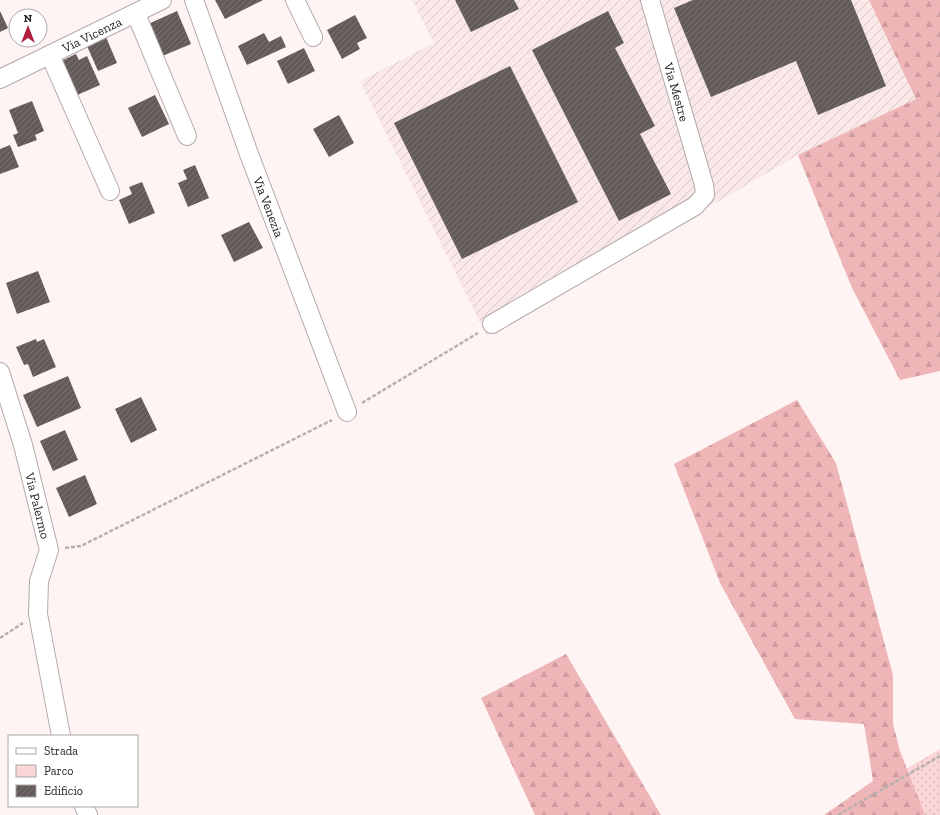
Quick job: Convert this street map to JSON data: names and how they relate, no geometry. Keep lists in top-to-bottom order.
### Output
{
  "streets": {
    "street": [
      "Via Vicenza",
      "Via Mestre",
      "Via Venezia",
      "Via Palermo"
    ]
  },
  "legend": ["Strada", "Parco", "Edificio"],
  "north": "top"
}
